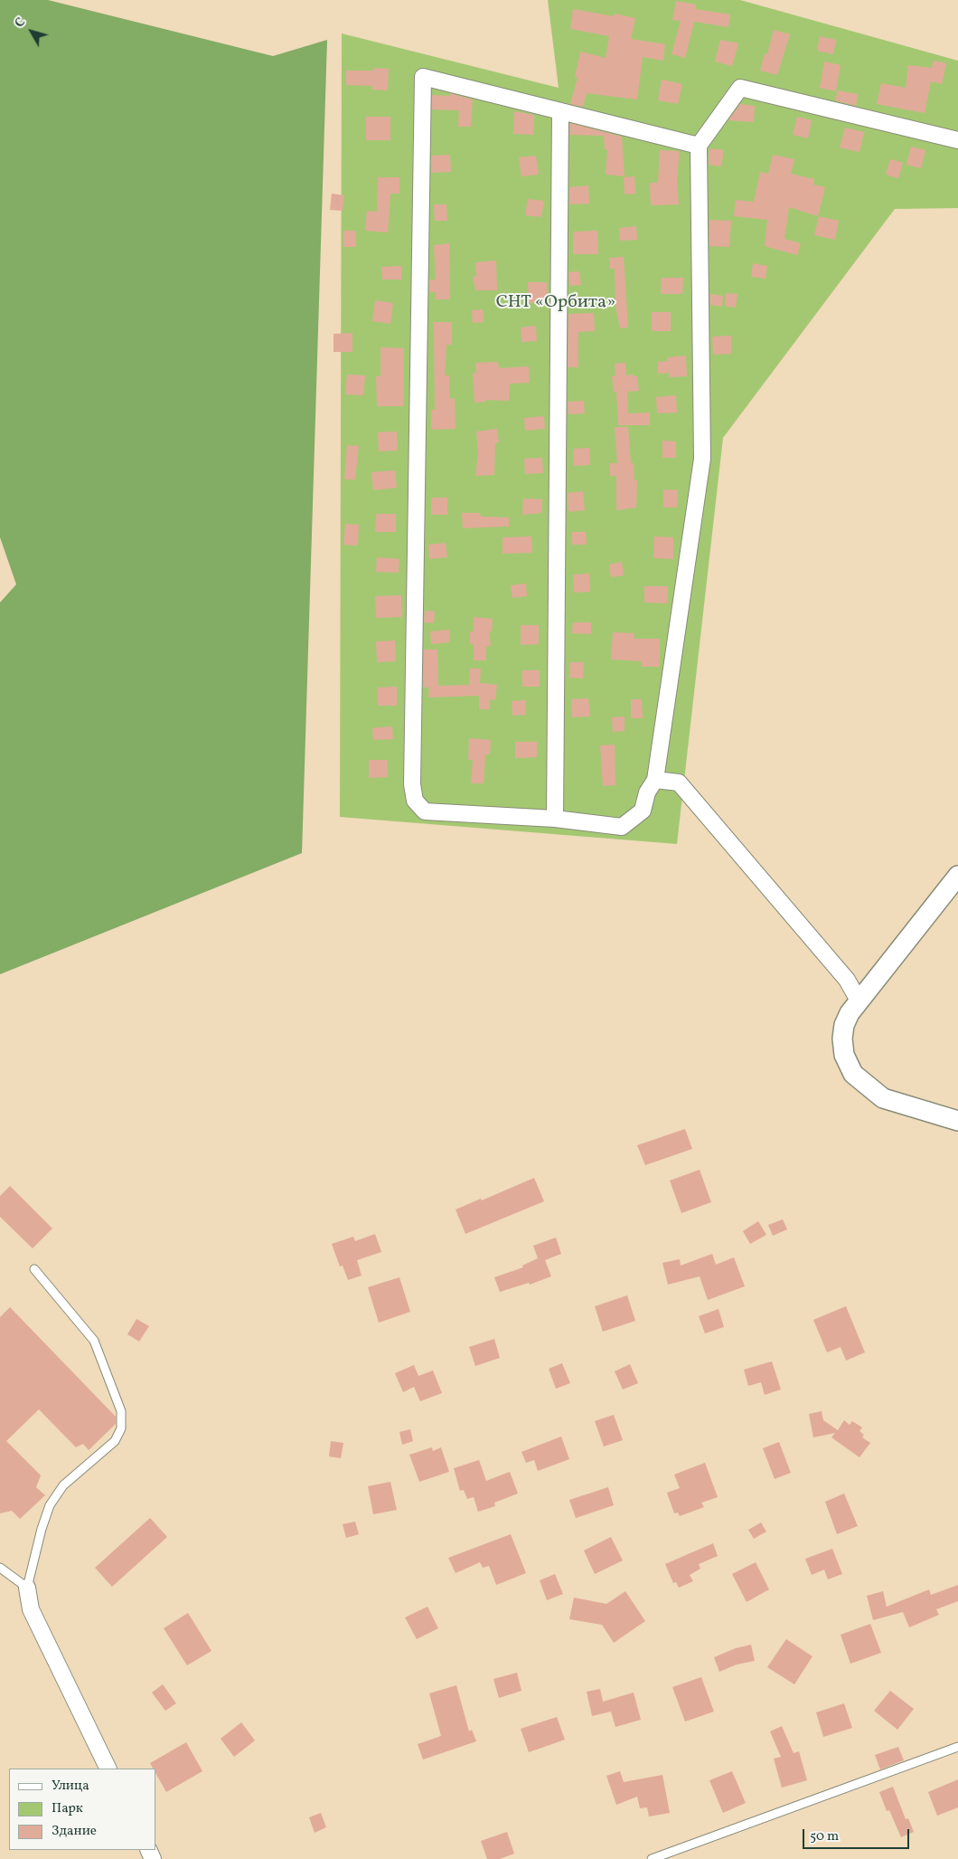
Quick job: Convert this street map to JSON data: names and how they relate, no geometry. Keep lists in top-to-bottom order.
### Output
{
  "parks": ["СНТ «Орбита»"],
  "legend": ["Улица", "Парк", "Здание"],
  "scale_bar": "50 m",
  "north": "top left"
}
